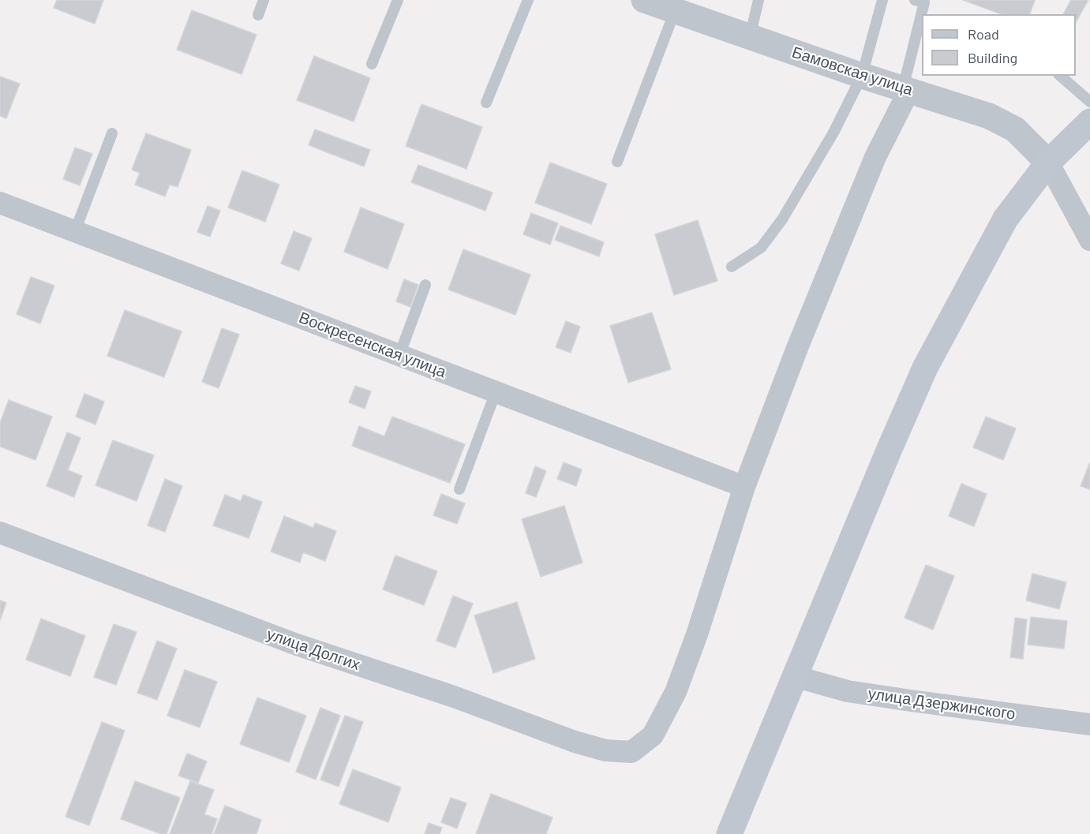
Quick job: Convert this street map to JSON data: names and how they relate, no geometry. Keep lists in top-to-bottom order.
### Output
{
  "streets": {
    "street": [
      "Бамовская улица",
      "Воскресенская улица",
      "улица Долгих",
      "улица Дзержинского"
    ]
  },
  "crossings": [
    ["Воскресенская улица", "улица Долгих"]
  ],
  "legend": ["Road", "Building"]
}
